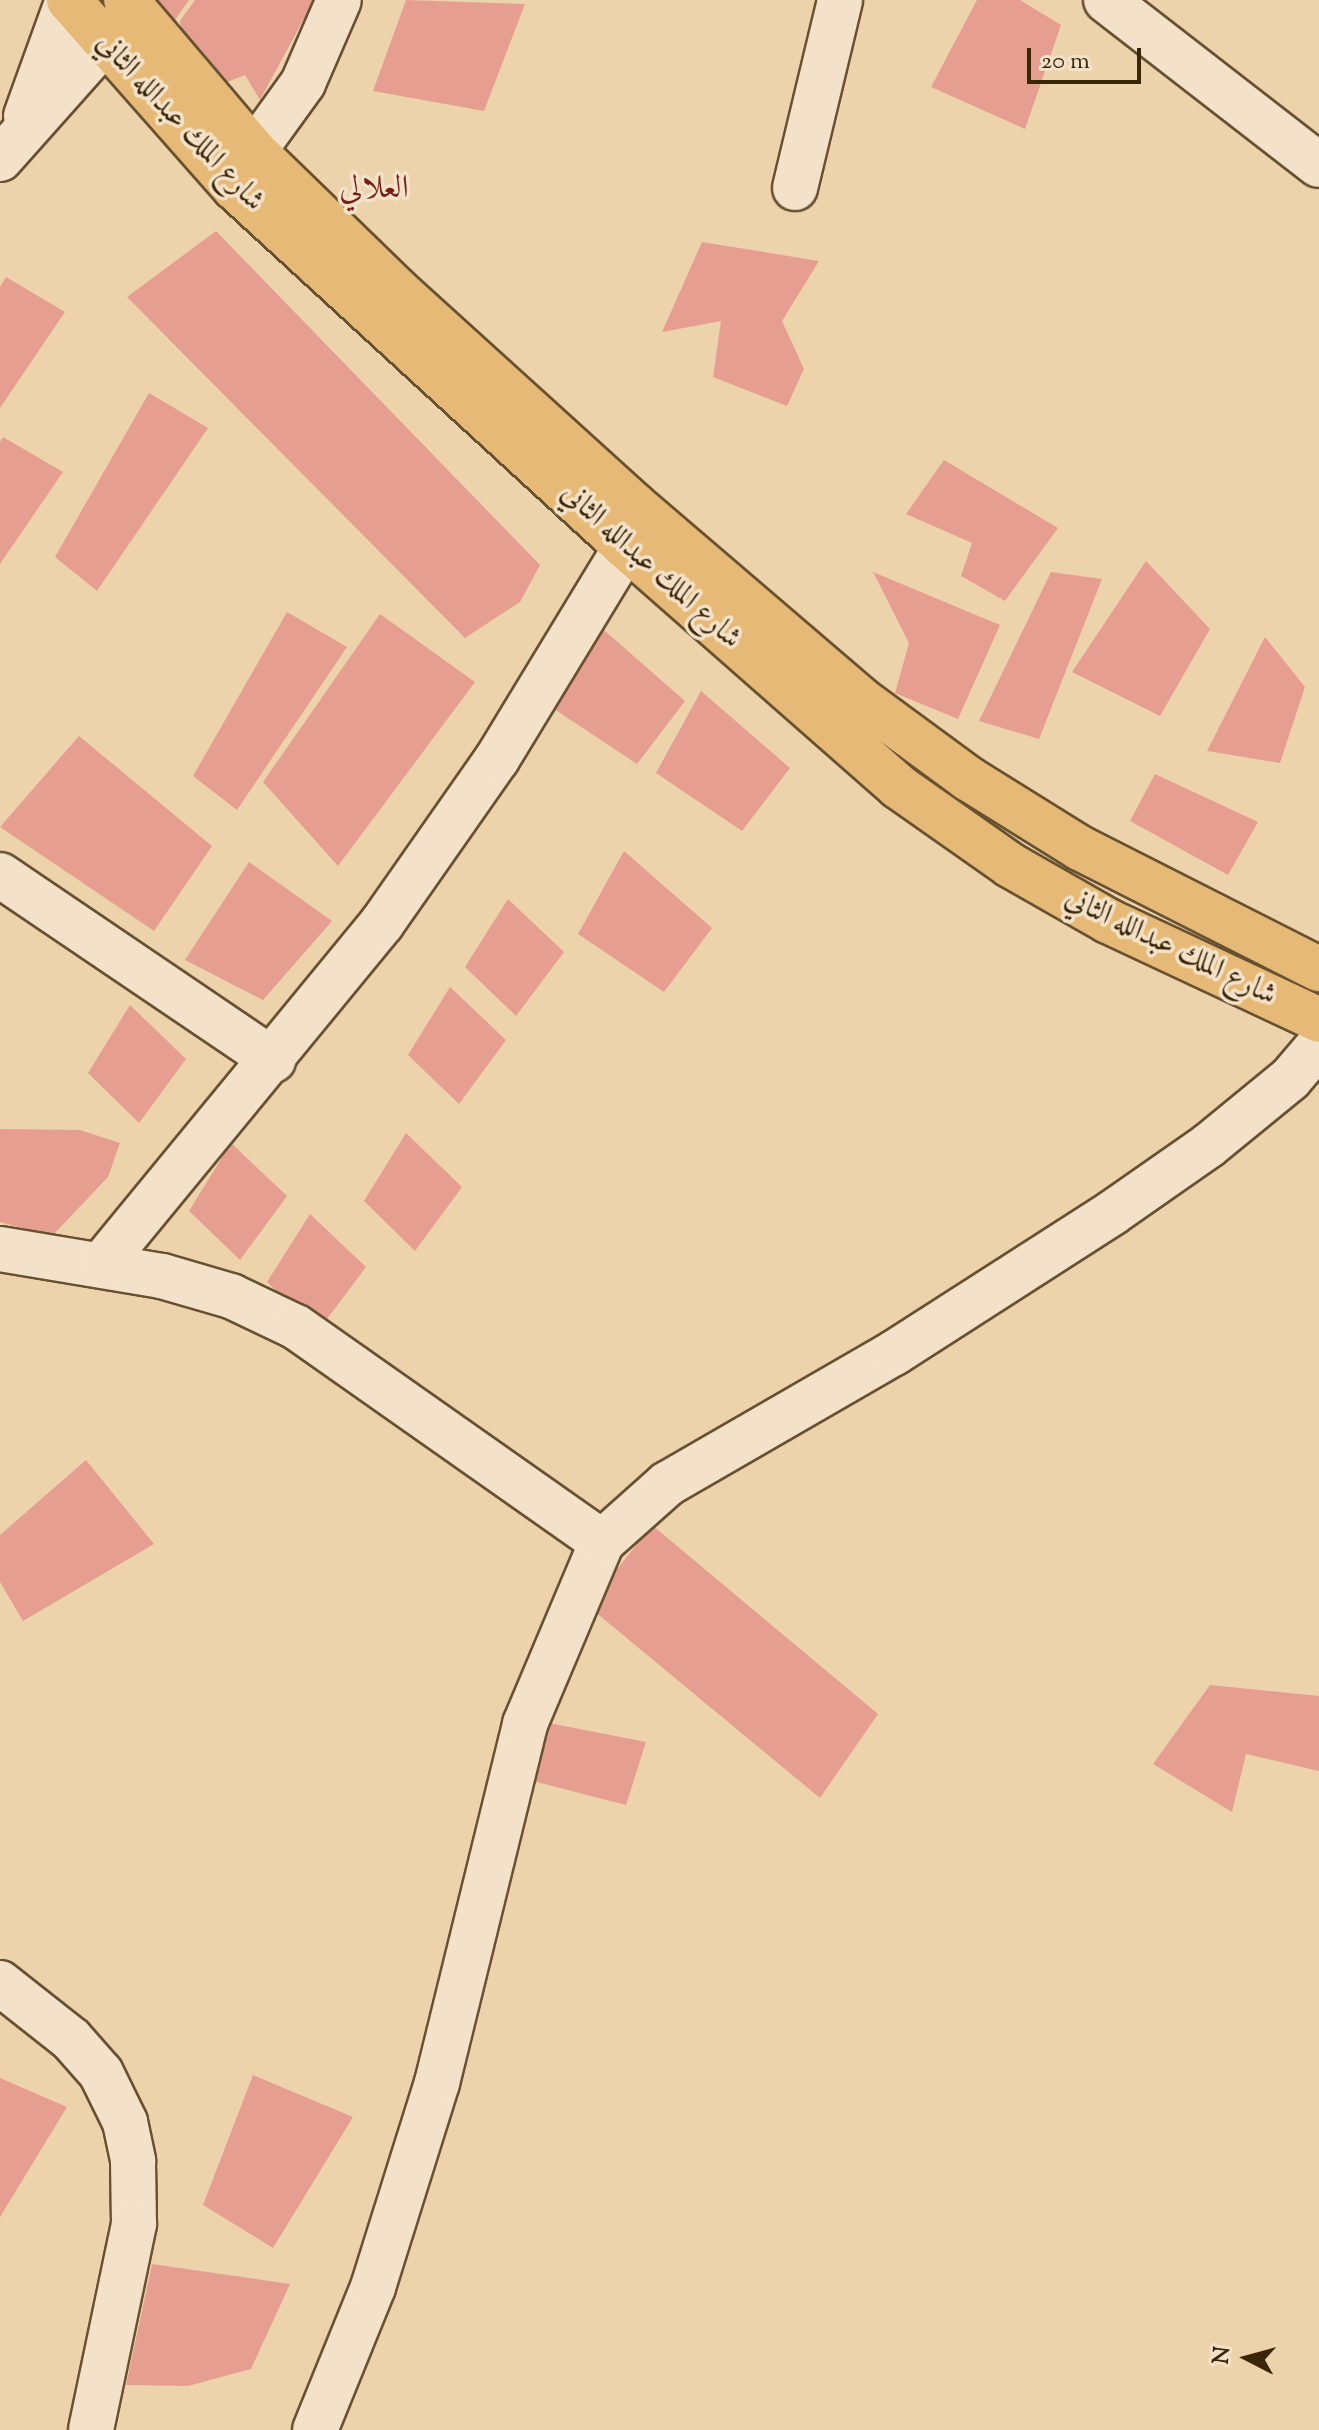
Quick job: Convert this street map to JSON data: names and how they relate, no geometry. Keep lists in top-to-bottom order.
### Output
{
  "streets": {
    "main road": ["شارع الملك عبدالله الثاني"]
  },
  "districts": ["العلالي"],
  "scale_bar": "20 m",
  "north": "left"
}
